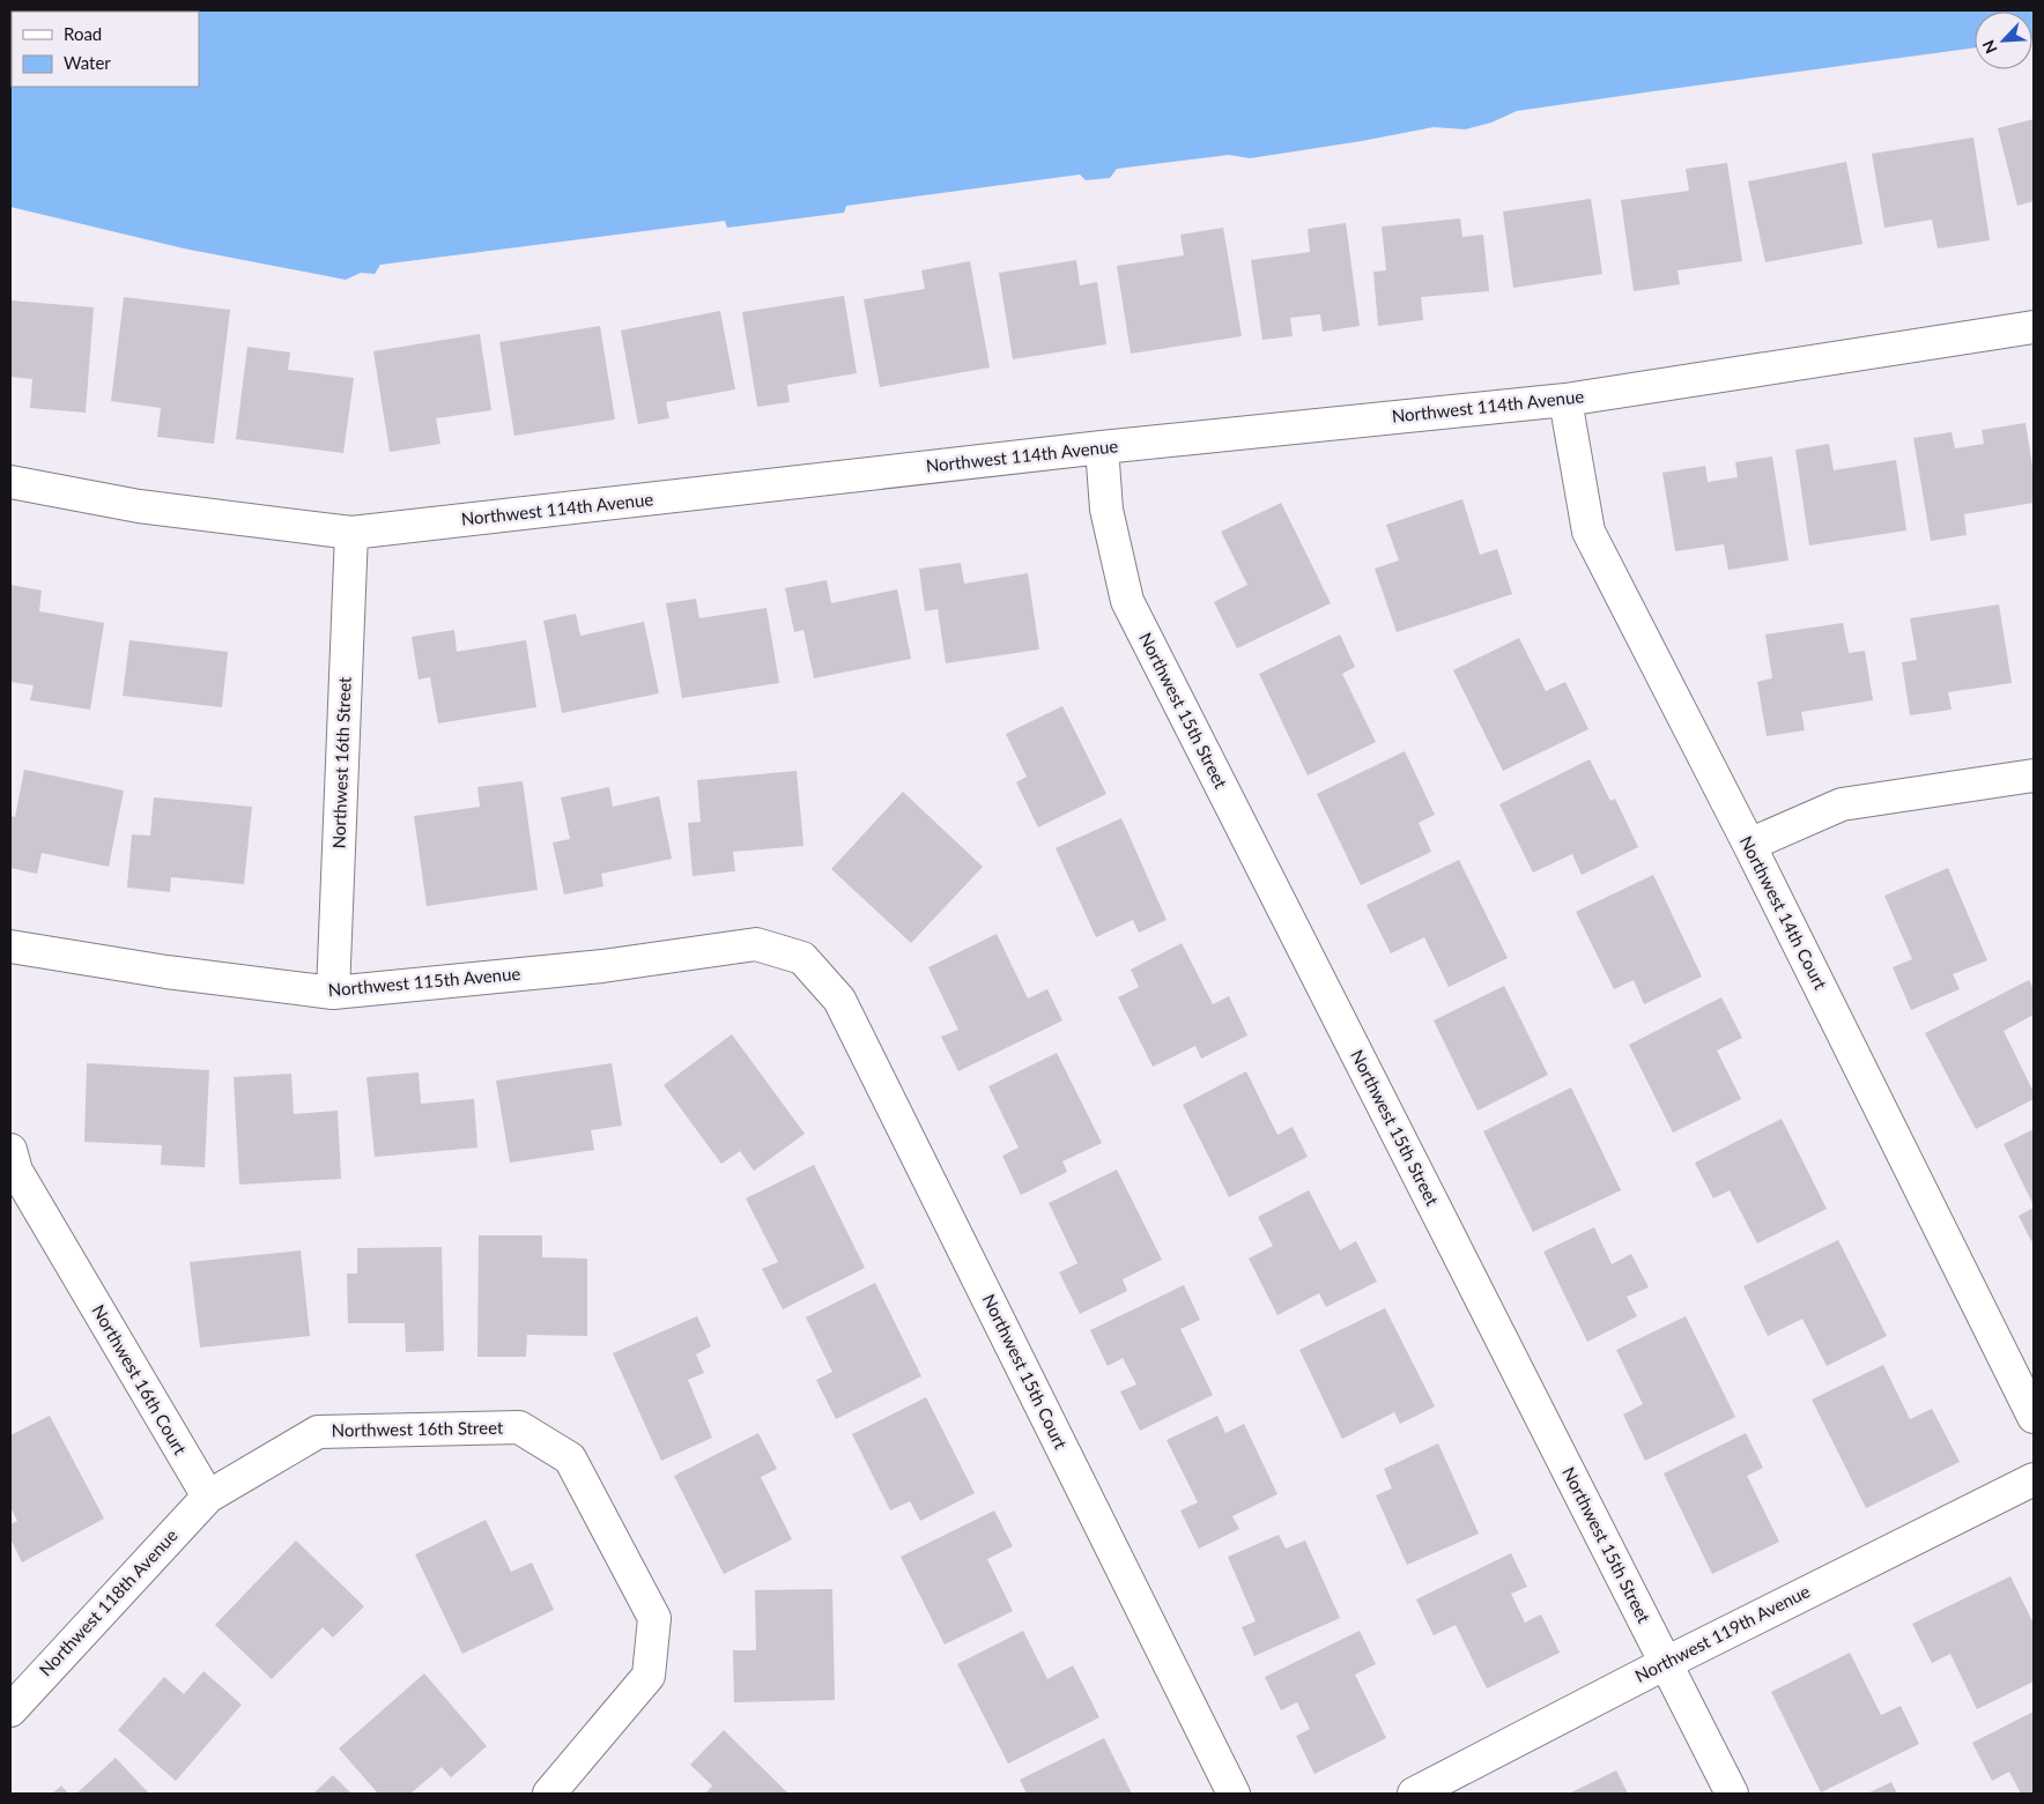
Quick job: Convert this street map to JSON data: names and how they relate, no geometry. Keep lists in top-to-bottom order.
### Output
{
  "streets": {
    "street": [
      "Northwest 114th Avenue",
      "Northwest 15th Street",
      "Northwest 16th Street",
      "Northwest 14th Court",
      "Northwest 115th Avenue",
      "Northwest 15th Court",
      "Northwest 16th Court",
      "Northwest 118th Avenue",
      "Northwest 119th Avenue"
    ]
  },
  "crossings": [
    ["Northwest 114th Avenue", "Northwest 15th Street"],
    ["Northwest 114th Avenue", "Northwest 16th Street"],
    ["Northwest 114th Avenue", "Northwest 14th Court"],
    ["Northwest 15th Street", "Northwest 119th Avenue"],
    ["Northwest 16th Street", "Northwest 115th Avenue"],
    ["Northwest 16th Street", "Northwest 16th Court"],
    ["Northwest 16th Street", "Northwest 118th Avenue"],
    ["Northwest 115th Avenue", "Northwest 15th Court"],
    ["Northwest 16th Court", "Northwest 118th Avenue"]
  ],
  "legend": ["Road", "Water"],
  "north": "bottom left"
}
